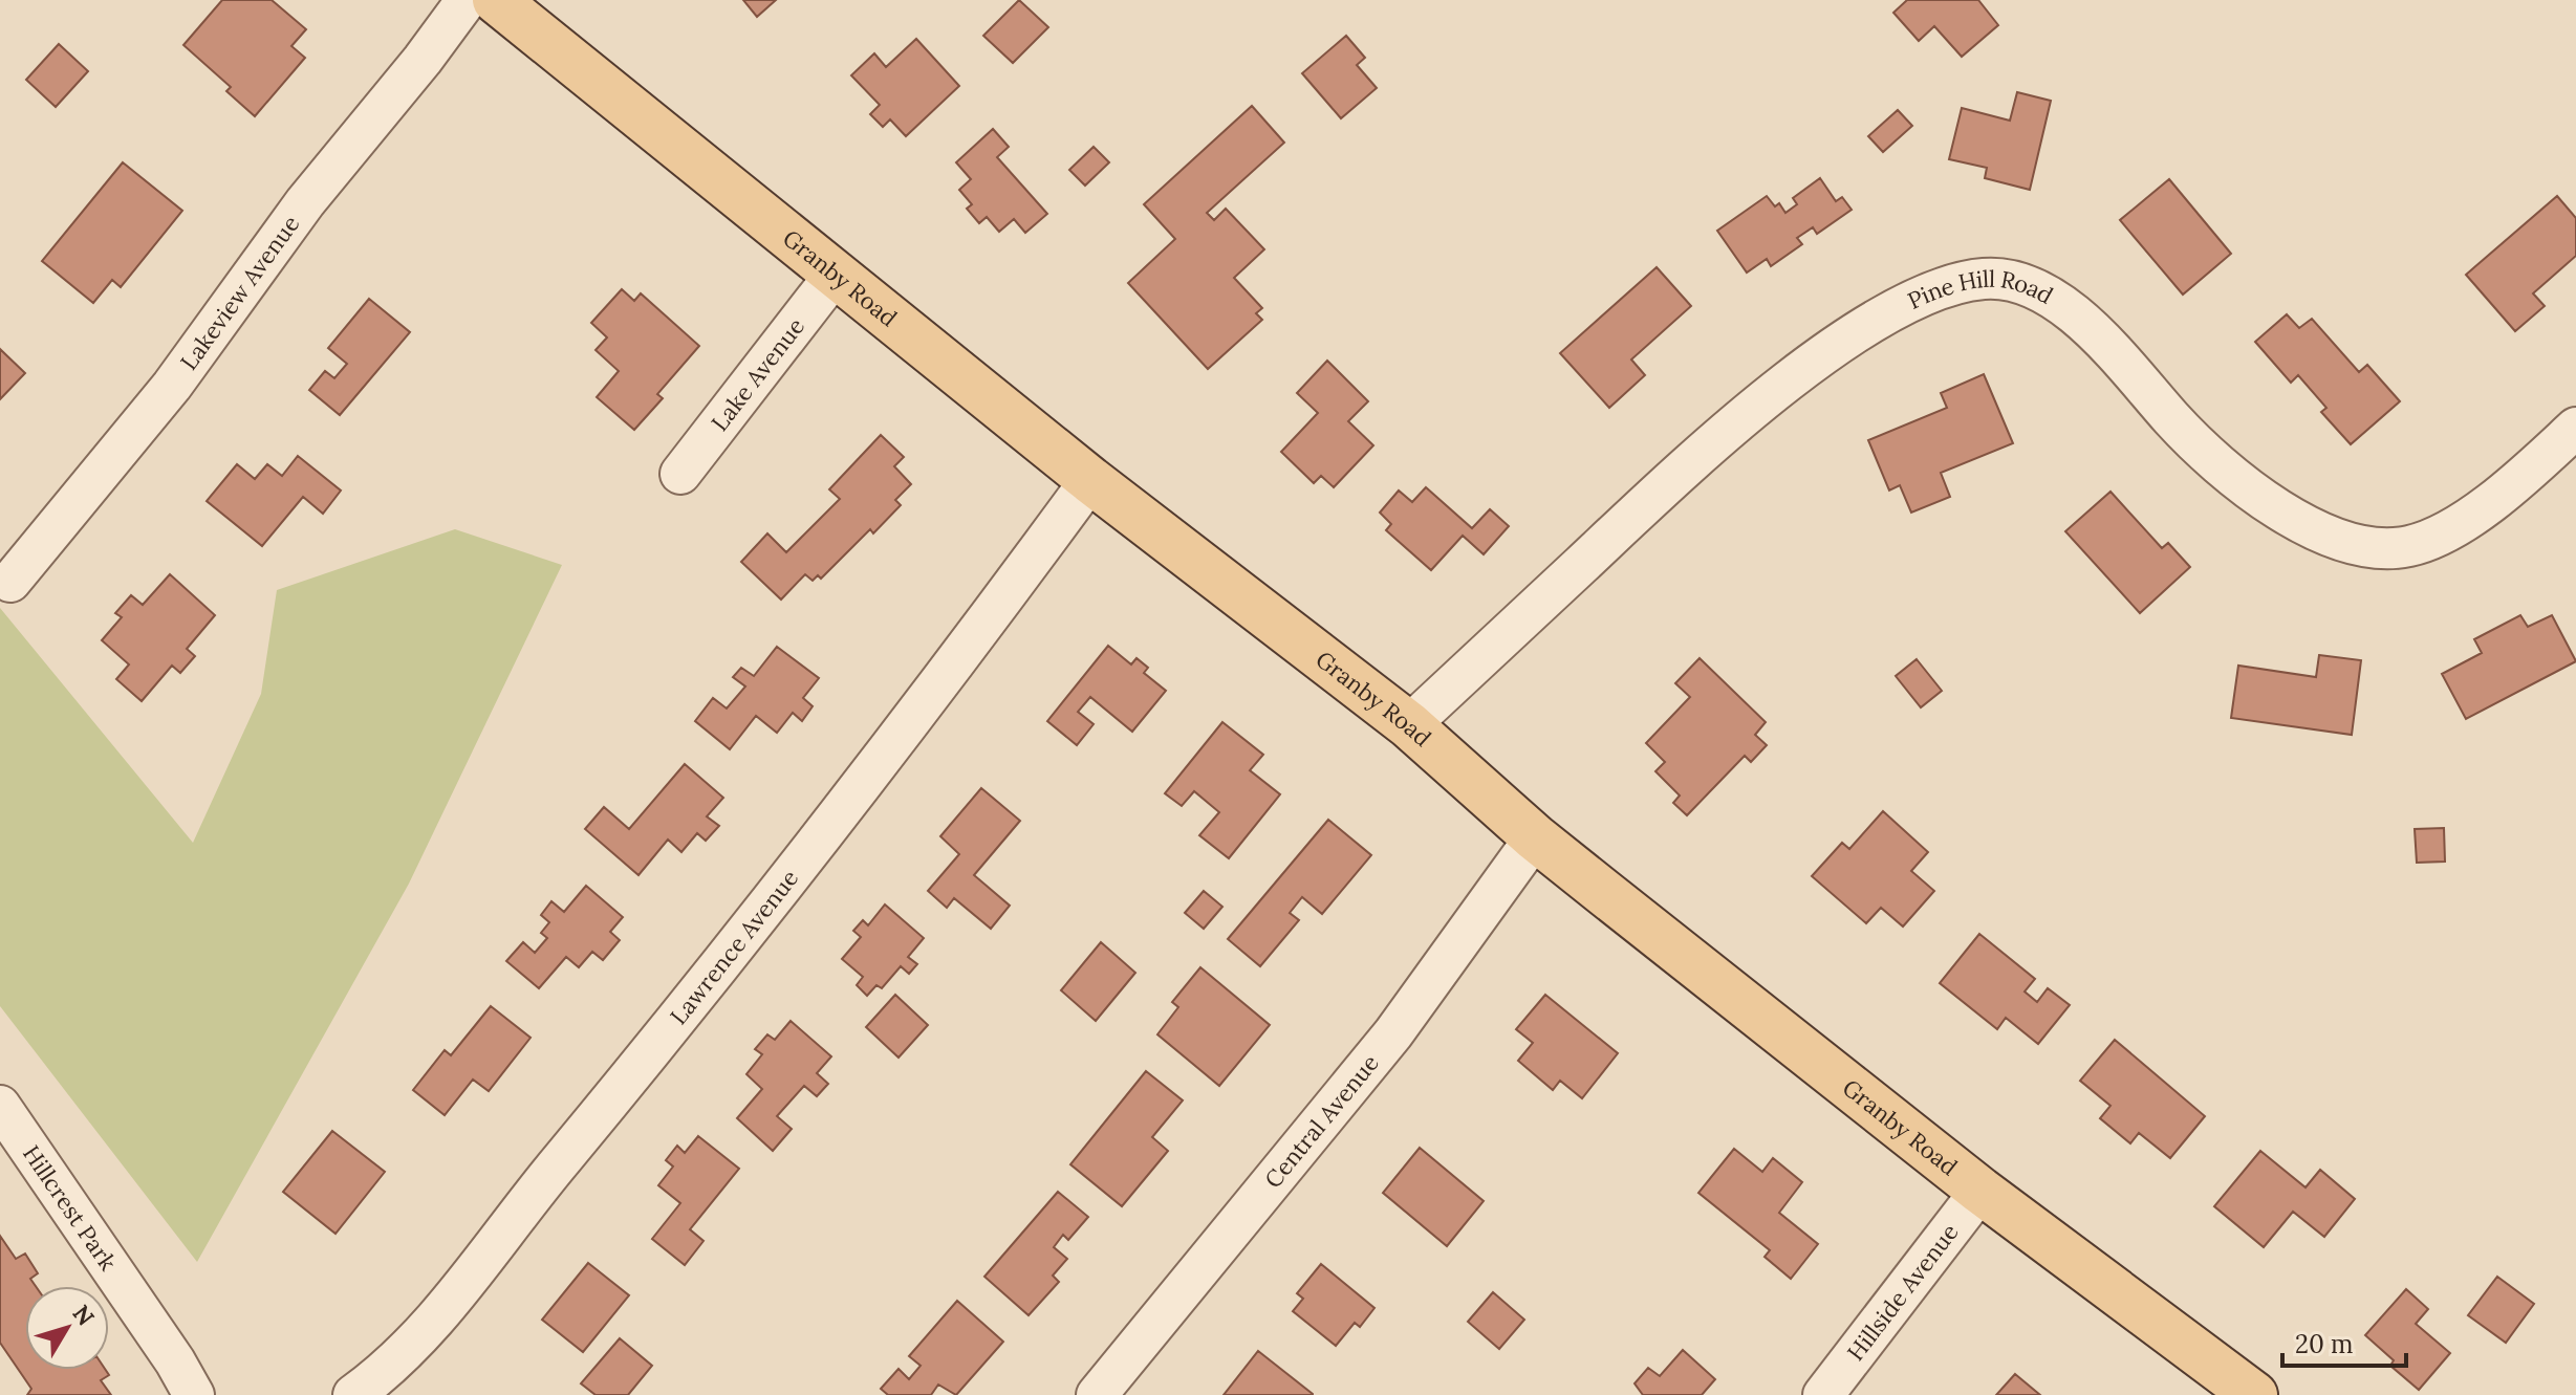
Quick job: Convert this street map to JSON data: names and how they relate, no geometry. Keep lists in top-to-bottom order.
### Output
{
  "streets": {
    "main road": ["Granby Road"],
    "street": [
      "Lakeview Avenue",
      "Pine Hill Road",
      "Lake Avenue",
      "Lawrence Avenue",
      "Central Avenue",
      "Hillcrest Park",
      "Hillside Avenue"
    ]
  },
  "crossings": [
    ["Granby Road", "Pine Hill Road"],
    ["Granby Road", "Lake Avenue"],
    ["Granby Road", "Lawrence Avenue"],
    ["Granby Road", "Central Avenue"],
    ["Granby Road", "Hillside Avenue"]
  ],
  "scale_bar": "20 m",
  "north": "top right"
}
